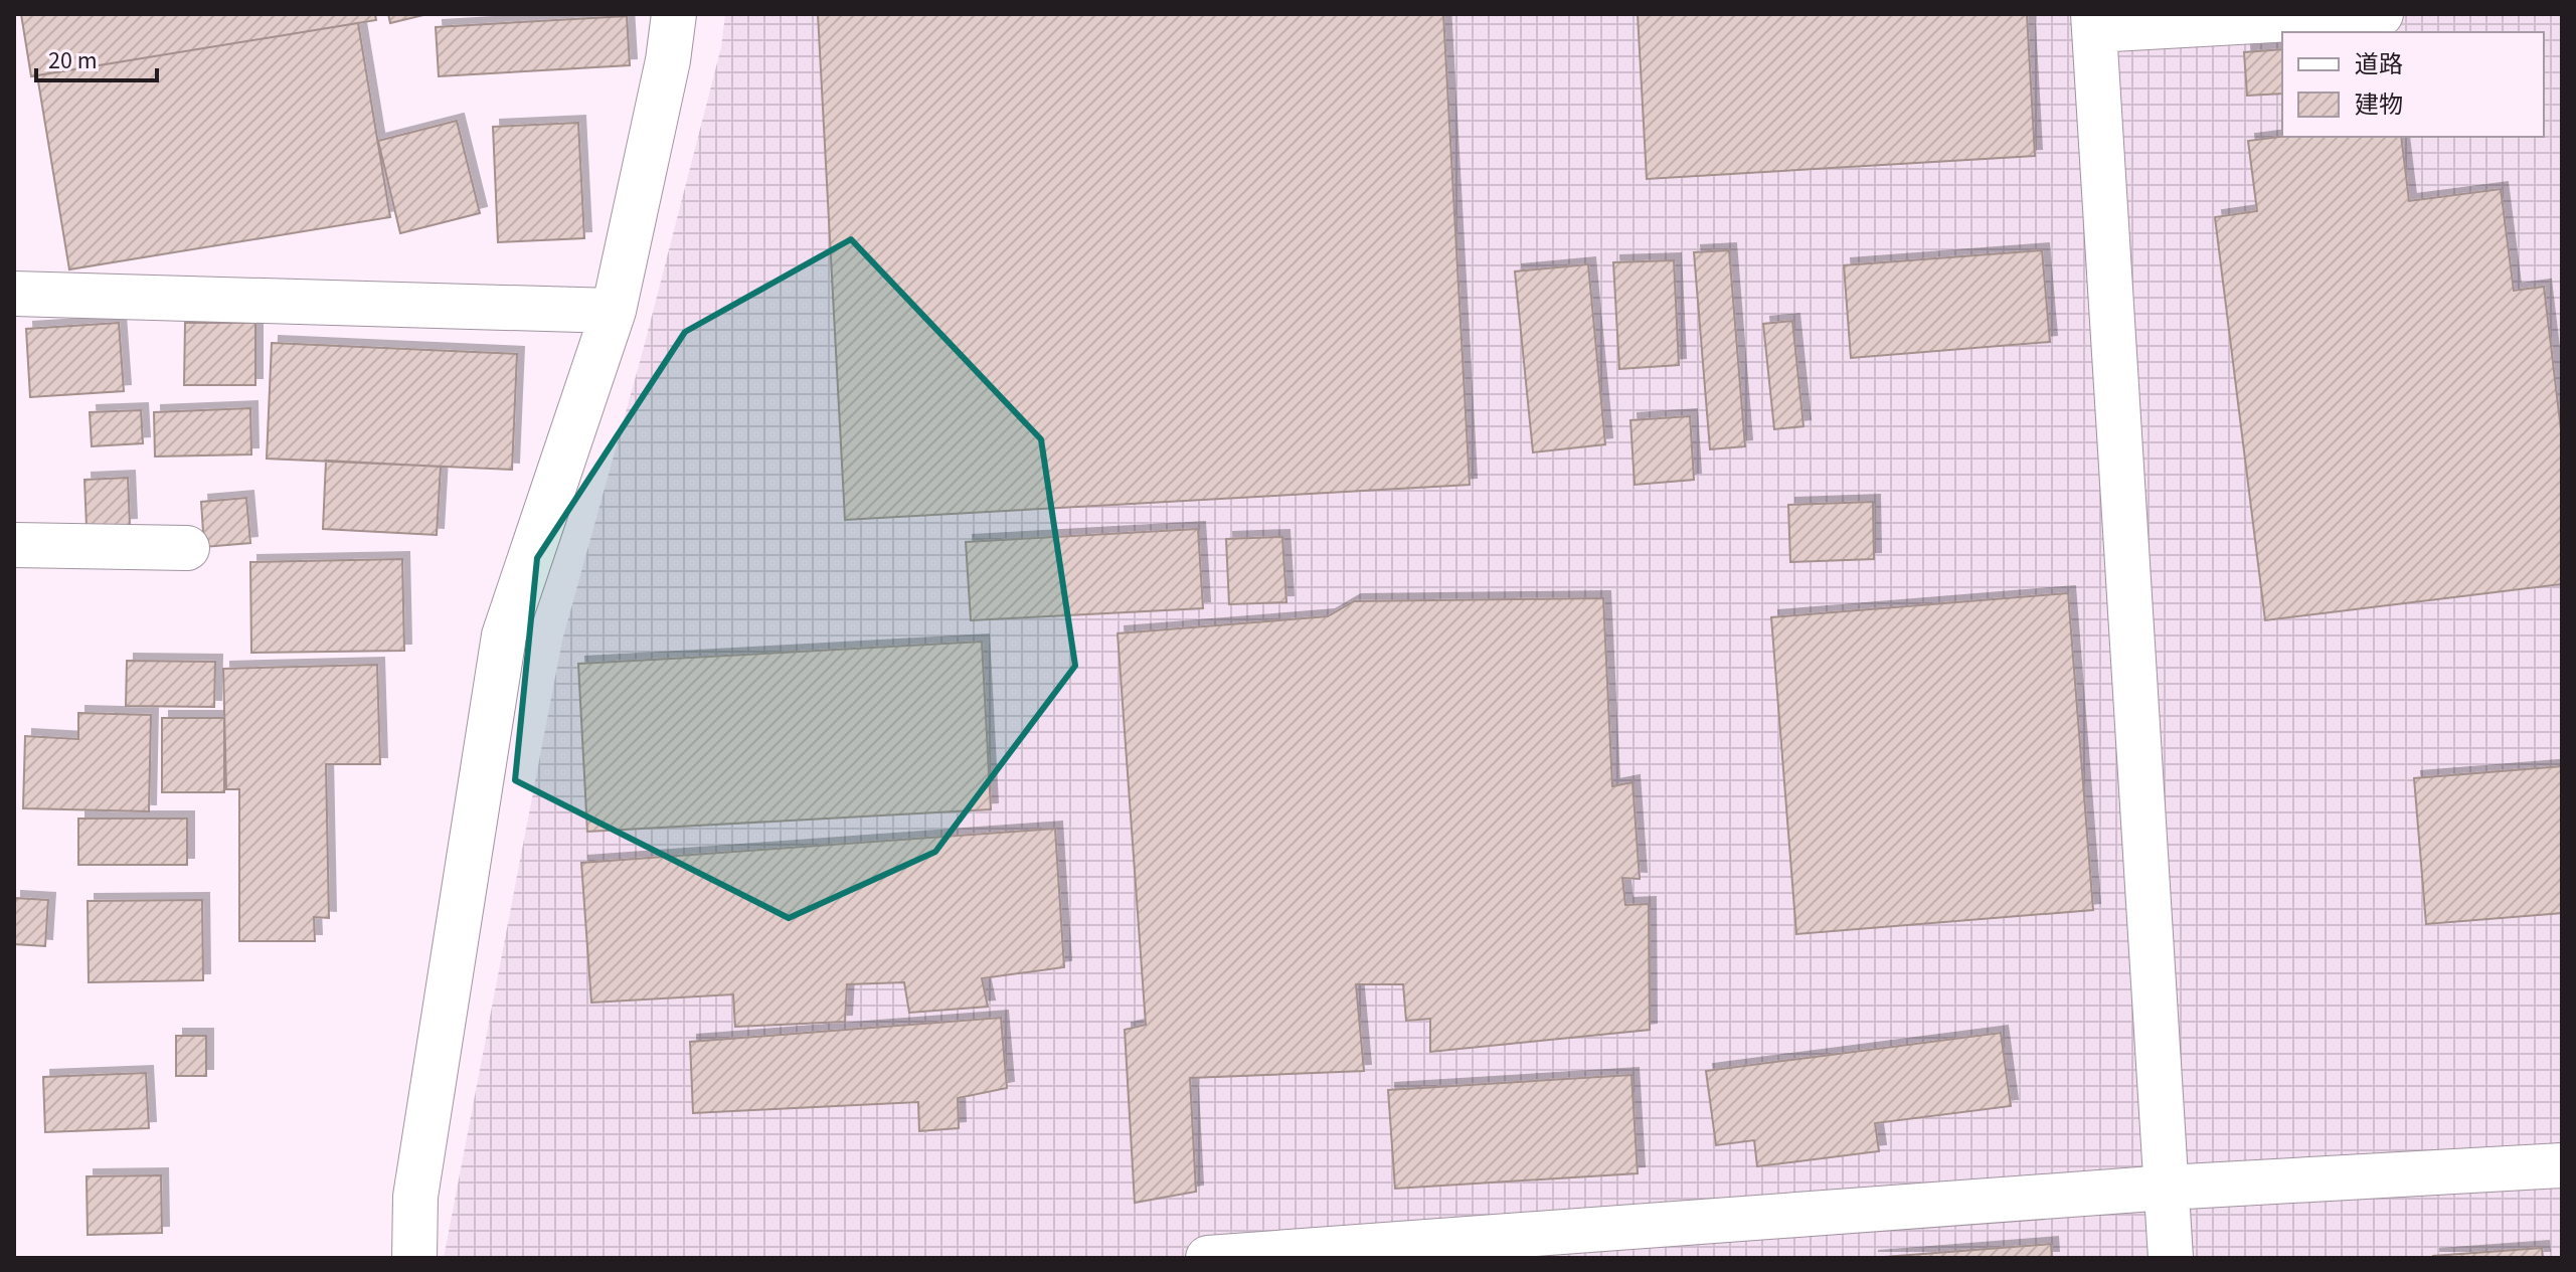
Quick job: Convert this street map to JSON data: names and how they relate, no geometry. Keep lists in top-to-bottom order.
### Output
{
  "legend": ["道路", "建物"],
  "scale_bar": "20 m"
}
